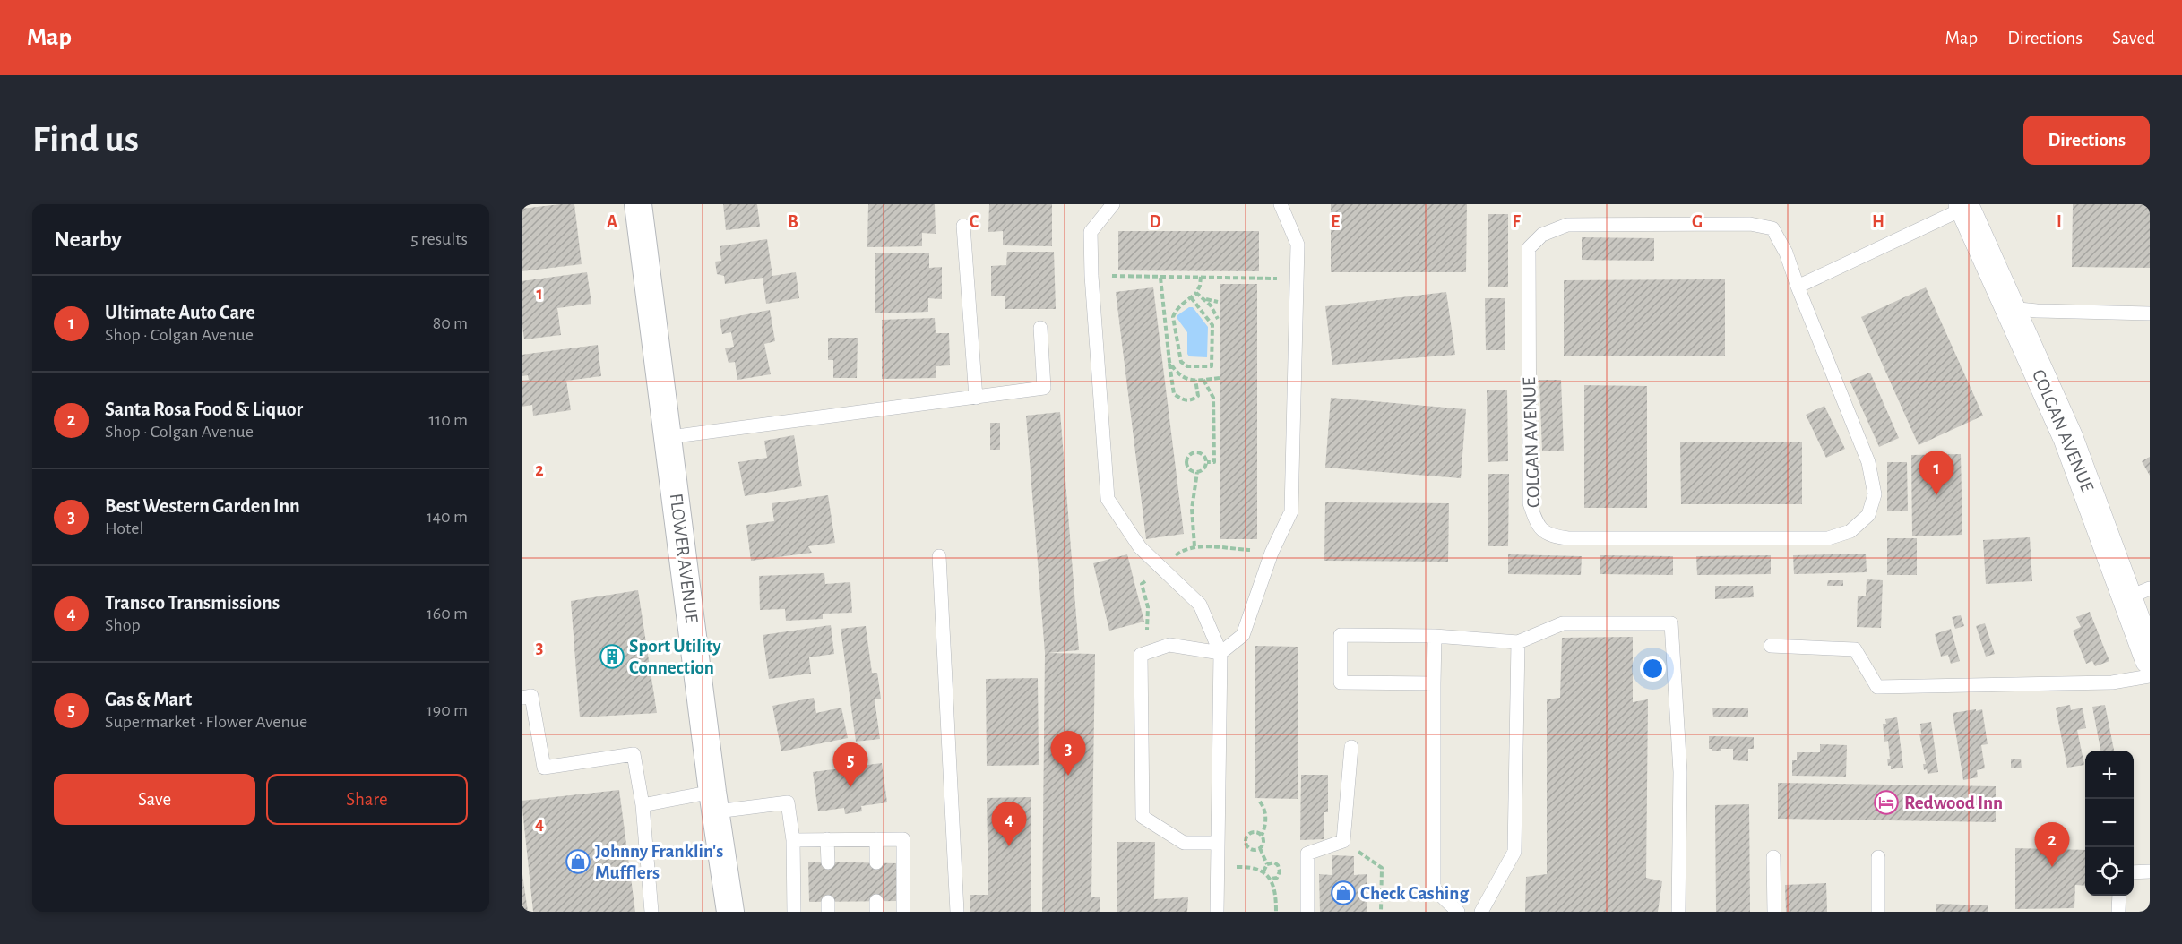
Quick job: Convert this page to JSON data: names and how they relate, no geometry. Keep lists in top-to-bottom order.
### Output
{
  "streets": {
    "main road": ["COLGAN AVENUE"],
    "street": ["FLOWER AVENUE"]
  },
  "places": {
    "building": ["Sport Utility Connection"],
    "hotel": ["Redwood Inn"],
    "shop": ["Johnny Franklin's Mufflers", "Check Cashing"]
  },
  "page": {
    "header": "Map",
    "nav": ["Map", "Directions", "Saved"],
    "buttons": [
      "Directions",
      ["Save", "Share"]
    ],
    "title": "Find us",
    "heading": ["Nearby", "5 results"],
    "list": [
      {
        "mark": "1",
        "name": "Ultimate Auto Care",
        "note": "Shop · Colgan Avenue",
        "value": "80 m"
      },
      {
        "mark": "2",
        "name": "Santa Rosa Food & Liquor",
        "note": "Shop · Colgan Avenue",
        "value": "110 m"
      },
      {
        "mark": "3",
        "name": "Best Western Garden Inn",
        "note": "Hotel",
        "value": "140 m"
      },
      {
        "mark": "4",
        "name": "Transco Transmissions",
        "note": "Shop",
        "value": "160 m"
      },
      {
        "mark": "5",
        "name": "Gas & Mart",
        "note": "Supermarket · Flower Avenue",
        "value": "190 m"
      }
    ],
    "pins": [
      "1",
      "3",
      "5",
      "4",
      "2"
    ],
    "map_buttons": ["+", "−"]
  },
  "grid": {
    "columns": [
      "A",
      "B",
      "C",
      "D",
      "E",
      "F",
      "G",
      "H",
      "I"
    ],
    "rows": [
      "1",
      "2",
      "3",
      "4"
    ]
  }
}
